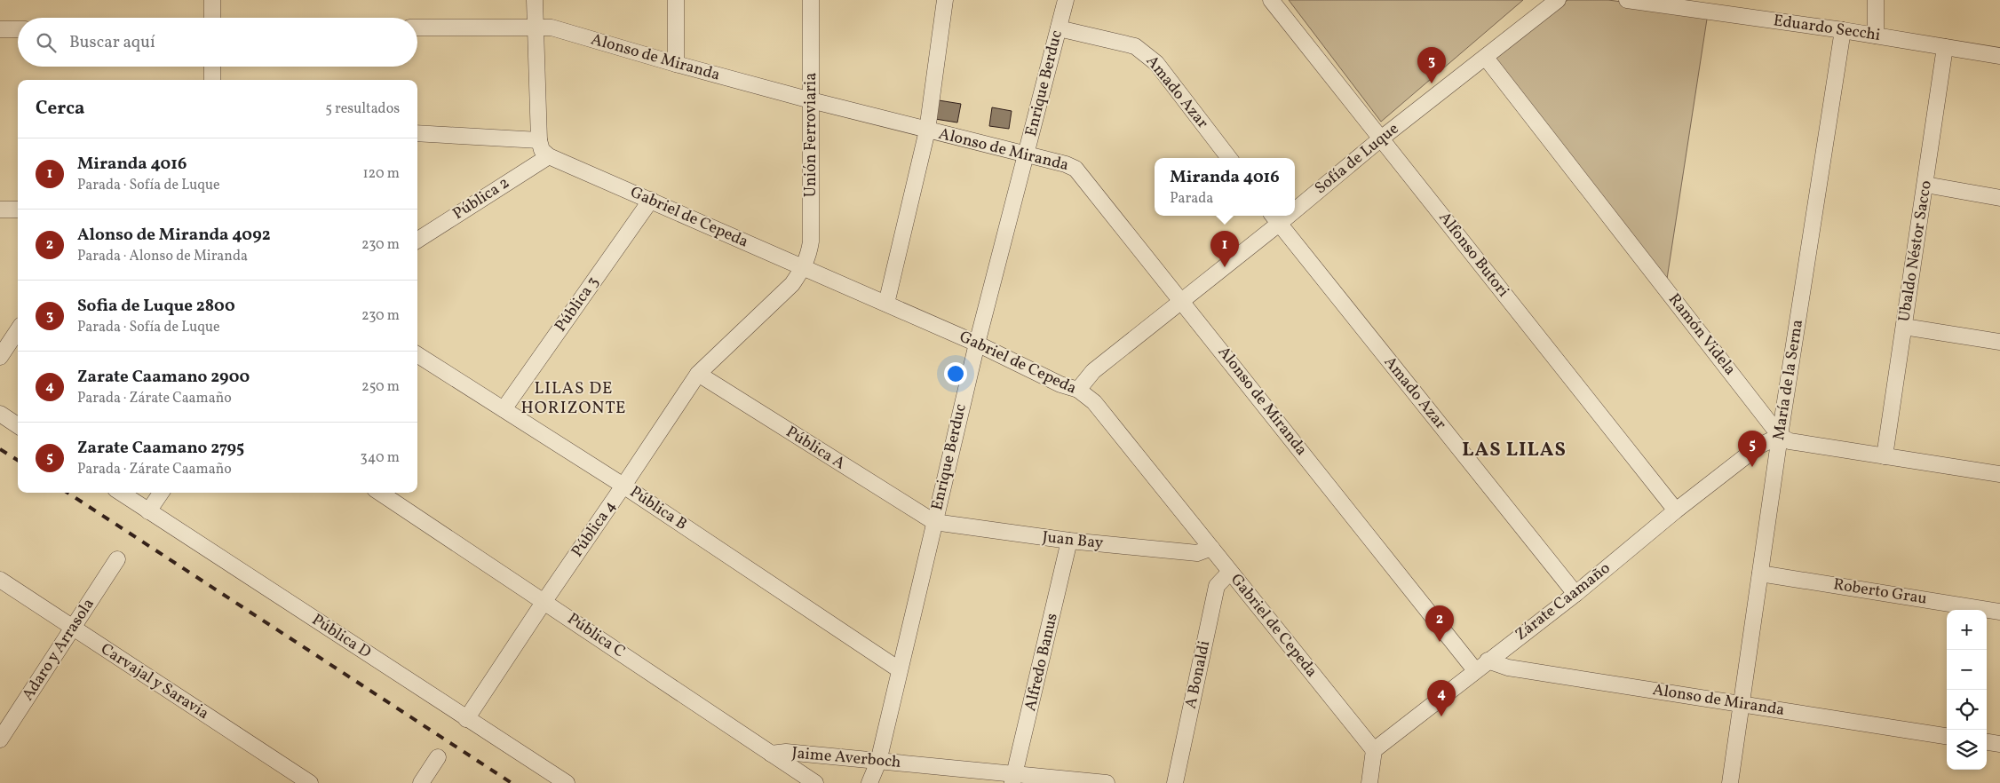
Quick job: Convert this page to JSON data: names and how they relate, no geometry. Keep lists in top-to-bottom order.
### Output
{
  "streets": {
    "street": [
      "Eduardo Secchi",
      "Alonso de Miranda",
      "Enrique Berduc",
      "Amado Azar",
      "Unión Ferroviaria",
      "Sofía de Luque",
      "Pública 2",
      "Gabriel de Cepeda",
      "Ubaldo Néstor Sacco",
      "Alfonso Butori",
      "Pública 3",
      "Ramón Videla",
      "María de la Serna",
      "Pública A",
      "Pública B",
      "Pública 4",
      "Juan Bay",
      "Roberto Grau",
      "Zárate Caamaño",
      "Pública C",
      "Pública D",
      "Adaro y Arrasola",
      "Alfredo Banus",
      "A Bonaldi",
      "Carvajal y Saravia",
      "Jaime Averboch"
    ]
  },
  "crossings": [
    ["Eduardo Secchi", "Ubaldo Néstor Sacco"],
    ["Eduardo Secchi", "María de la Serna"],
    ["Alonso de Miranda", "Enrique Berduc"],
    ["Alonso de Miranda", "Unión Ferroviaria"],
    ["Alonso de Miranda", "Sofía de Luque"],
    ["Alonso de Miranda", "María de la Serna"],
    ["Alonso de Miranda", "Zárate Caamaño"],
    ["Enrique Berduc", "Amado Azar"],
    ["Enrique Berduc", "Gabriel de Cepeda"],
    ["Enrique Berduc", "Pública A"],
    ["Enrique Berduc", "Pública B"],
    ["Enrique Berduc", "Juan Bay"],
    ["Enrique Berduc", "Jaime Averboch"],
    ["Amado Azar", "Sofía de Luque"],
    ["Amado Azar", "Zárate Caamaño"],
    ["Unión Ferroviaria", "Gabriel de Cepeda"],
    ["Unión Ferroviaria", "Pública 4"],
    ["Sofía de Luque", "Gabriel de Cepeda"],
    ["Sofía de Luque", "Alfonso Butori"],
    ["Sofía de Luque", "Ramón Videla"],
    ["Pública 2", "Gabriel de Cepeda"],
    ["Gabriel de Cepeda", "Pública 3"],
    ["Gabriel de Cepeda", "Pública 4"],
    ["Gabriel de Cepeda", "Juan Bay"],
    ["Gabriel de Cepeda", "Zárate Caamaño"],
    ["Gabriel de Cepeda", "A Bonaldi"],
    ["Alfonso Butori", "Zárate Caamaño"],
    ["Pública 3", "Pública B"],
    ["Ramón Videla", "María de la Serna"],
    ["Ramón Videla", "Zárate Caamaño"],
    ["María de la Serna", "Roberto Grau"],
    ["María de la Serna", "Zárate Caamaño"],
    ["Pública A", "Pública 4"],
    ["Pública A", "Juan Bay"],
    ["Pública B", "Pública 4"],
    ["Pública 4", "Pública C"],
    ["Pública 4", "Pública D"],
    ["Juan Bay", "Alfredo Banus"],
    ["Pública C", "Jaime Averboch"],
    ["Adaro y Arrasola", "Carvajal y Saravia"],
    ["Alfredo Banus", "Jaime Averboch"]
  ],
  "districts": ["LILAS DE HORIZONTE", "LAS LILAS"],
  "page": {
    "search": "Buscar aquí",
    "pins": [
      "3",
      "1",
      "5",
      "2",
      "4"
    ],
    "heading": ["Cerca", "5 resultados"],
    "list": [
      {
        "mark": "1",
        "name": "Miranda 4016",
        "note": "Parada · Sofía de Luque",
        "value": "120 m"
      },
      {
        "mark": "2",
        "name": "Alonso de Miranda 4092",
        "note": "Parada · Alonso de Miranda",
        "value": "230 m"
      },
      {
        "mark": "3",
        "name": "Sofia de Luque 2800",
        "note": "Parada · Sofía de Luque",
        "value": "230 m"
      },
      {
        "mark": "4",
        "name": "Zarate Caamano 2900",
        "note": "Parada · Zárate Caamaño",
        "value": "250 m"
      },
      {
        "mark": "5",
        "name": "Zarate Caamano 2795",
        "note": "Parada · Zárate Caamaño",
        "value": "340 m"
      }
    ],
    "popup": ["Miranda 4016", "Parada"],
    "map_buttons": ["+", "−"]
  }
}
